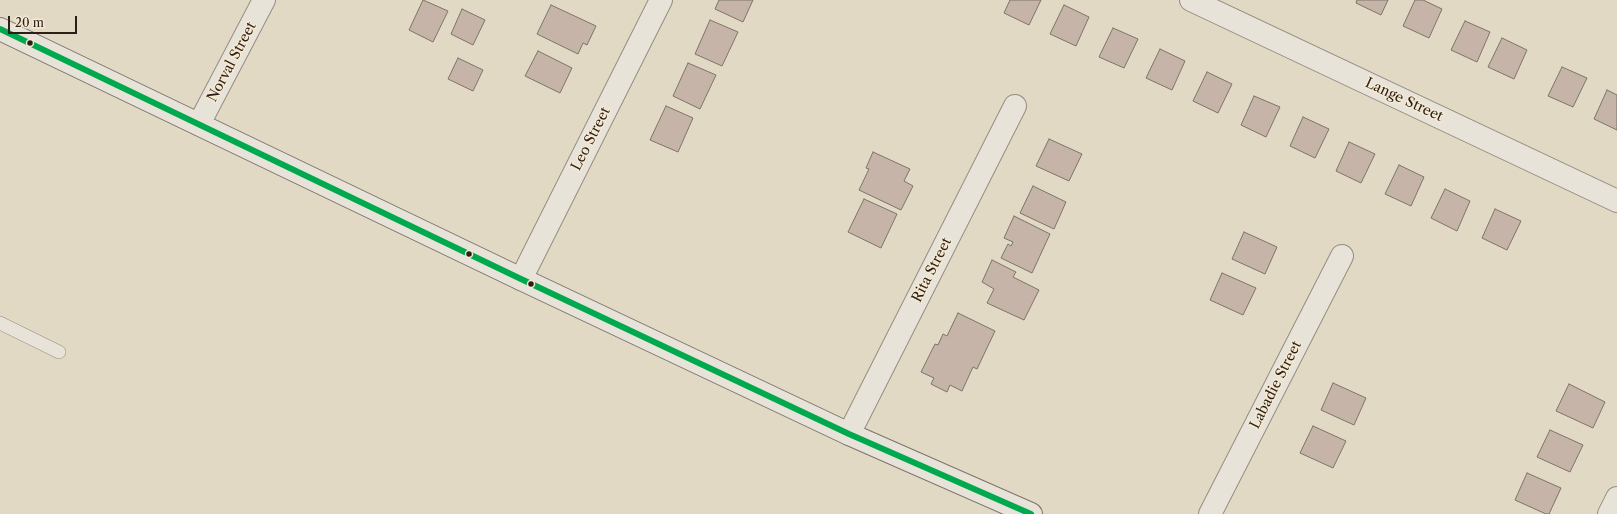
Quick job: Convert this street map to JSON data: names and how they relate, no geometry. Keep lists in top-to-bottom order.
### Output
{
  "streets": {
    "street": [
      "Norval Street",
      "Lange Street",
      "Leo Street",
      "Rita Street",
      "Labadie Street"
    ]
  },
  "scale_bar": "20 m"
}
